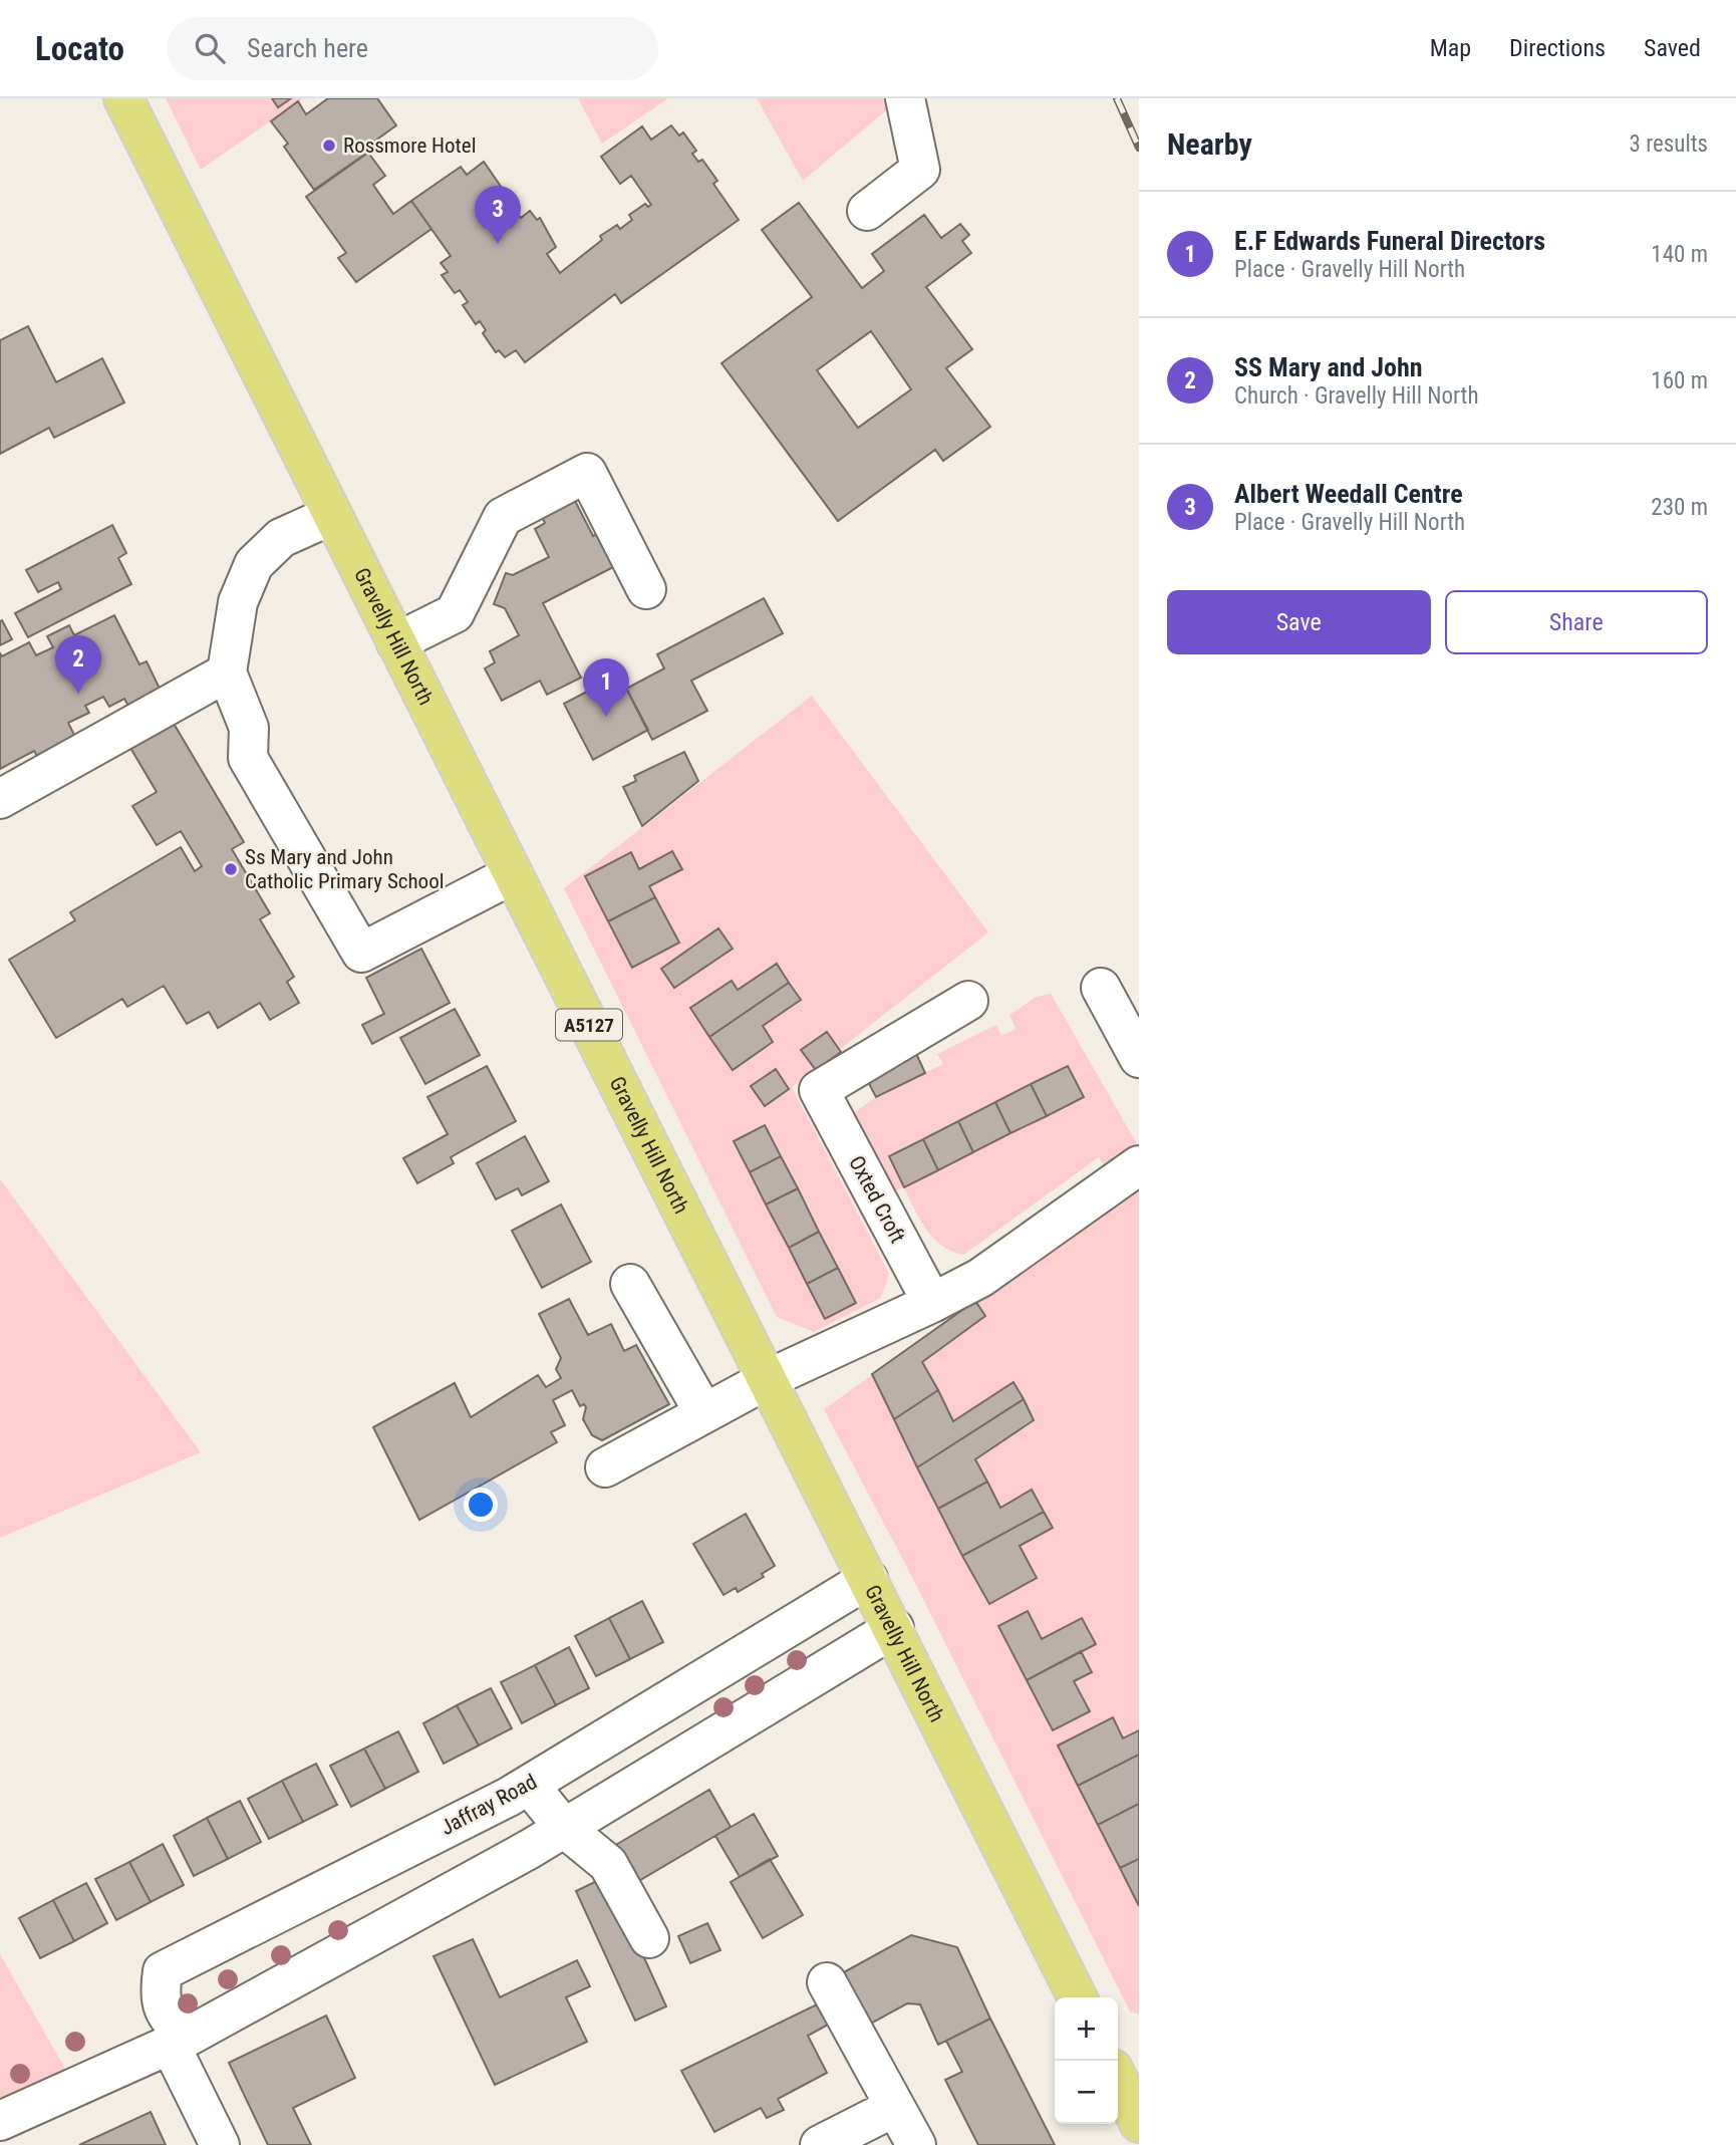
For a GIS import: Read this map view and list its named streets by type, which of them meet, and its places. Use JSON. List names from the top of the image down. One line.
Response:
{"streets":{"main road":["Gravelly Hill North","A5127"],"street":["Oxted Croft","Jaffray Road"]},"crossings":[["Gravelly Hill North","Jaffray Road"]],"places":["Rossmore Hotel","Ss Mary and John Catholic Primary School"],"page":{"header":"Locato","search":"Search here","nav":["Map","Directions","Saved"],"heading":["Nearby","3 results"],"pins":["3","2","1"],"list":[{"mark":"1","name":"E.F Edwards Funeral Directors","note":"Place · Gravelly Hill North","value":"140 m"},{"mark":"2","name":"SS Mary and John","note":"Church · Gravelly Hill North","value":"160 m"},{"mark":"3","name":"Albert Weedall Centre","note":"Place · Gravelly Hill North","value":"230 m"}],"buttons":["Save","Share"],"map_buttons":["+","−"]}}
